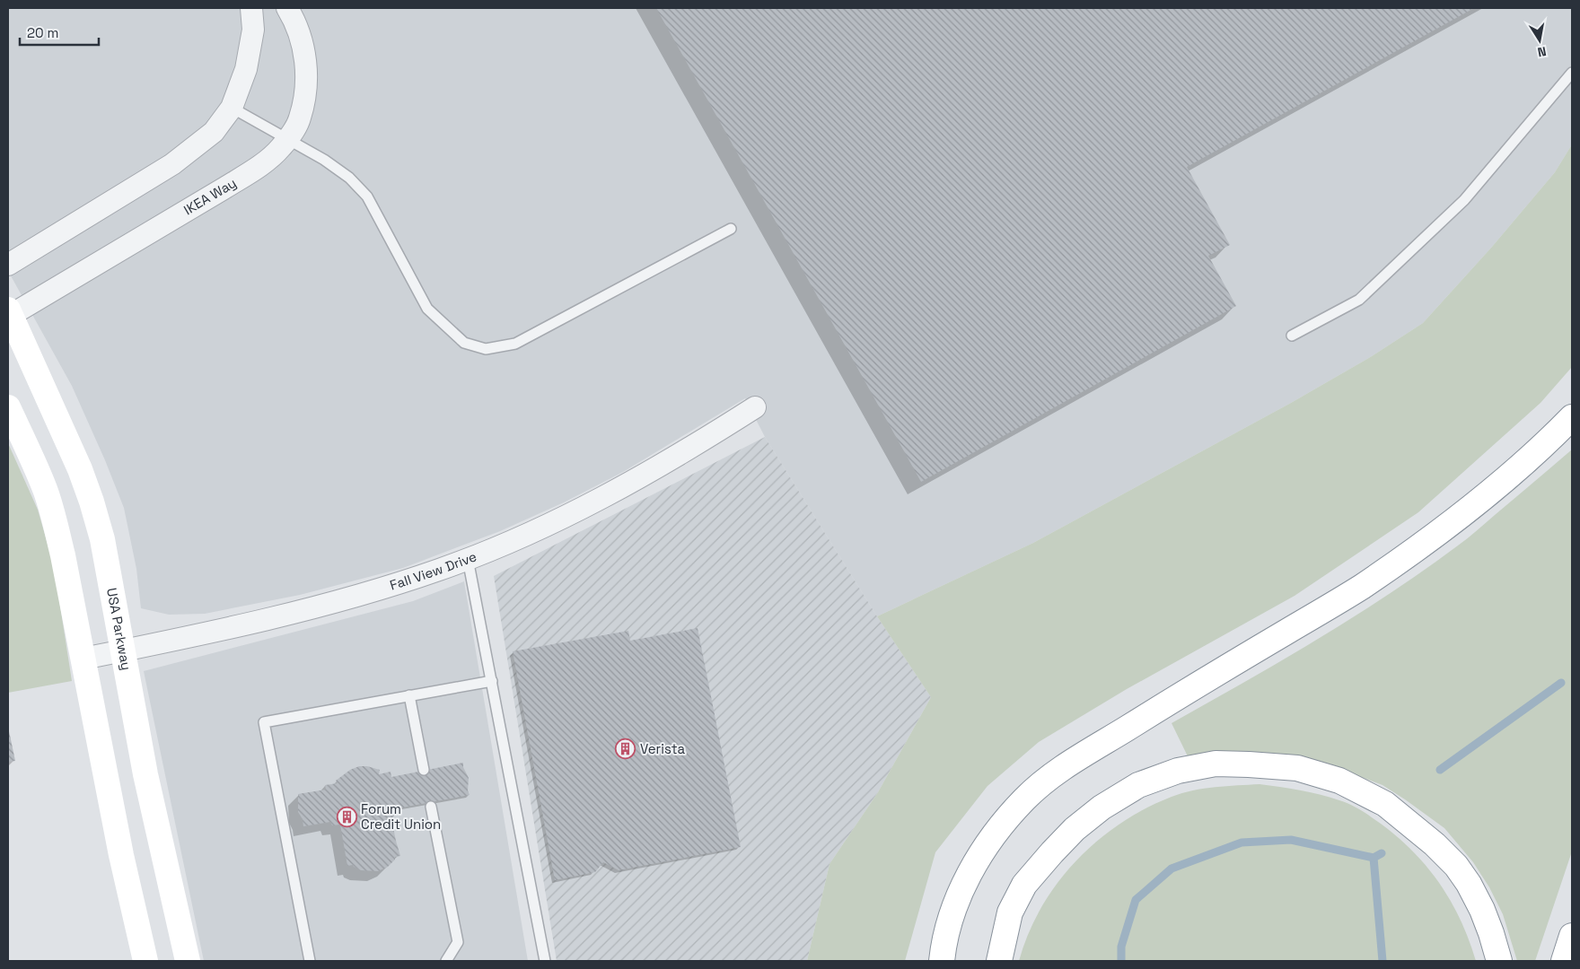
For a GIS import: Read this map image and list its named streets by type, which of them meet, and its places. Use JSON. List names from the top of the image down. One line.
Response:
{"streets":{"main road":["USA Parkway"],"street":["IKEA Way","Fall View Drive"]},"crossings":[["IKEA Way","USA Parkway"],["Fall View Drive","USA Parkway"]],"places":{"building":["Verista","Forum Credit Union"]},"scale_bar":"20 m","north":"bottom"}
